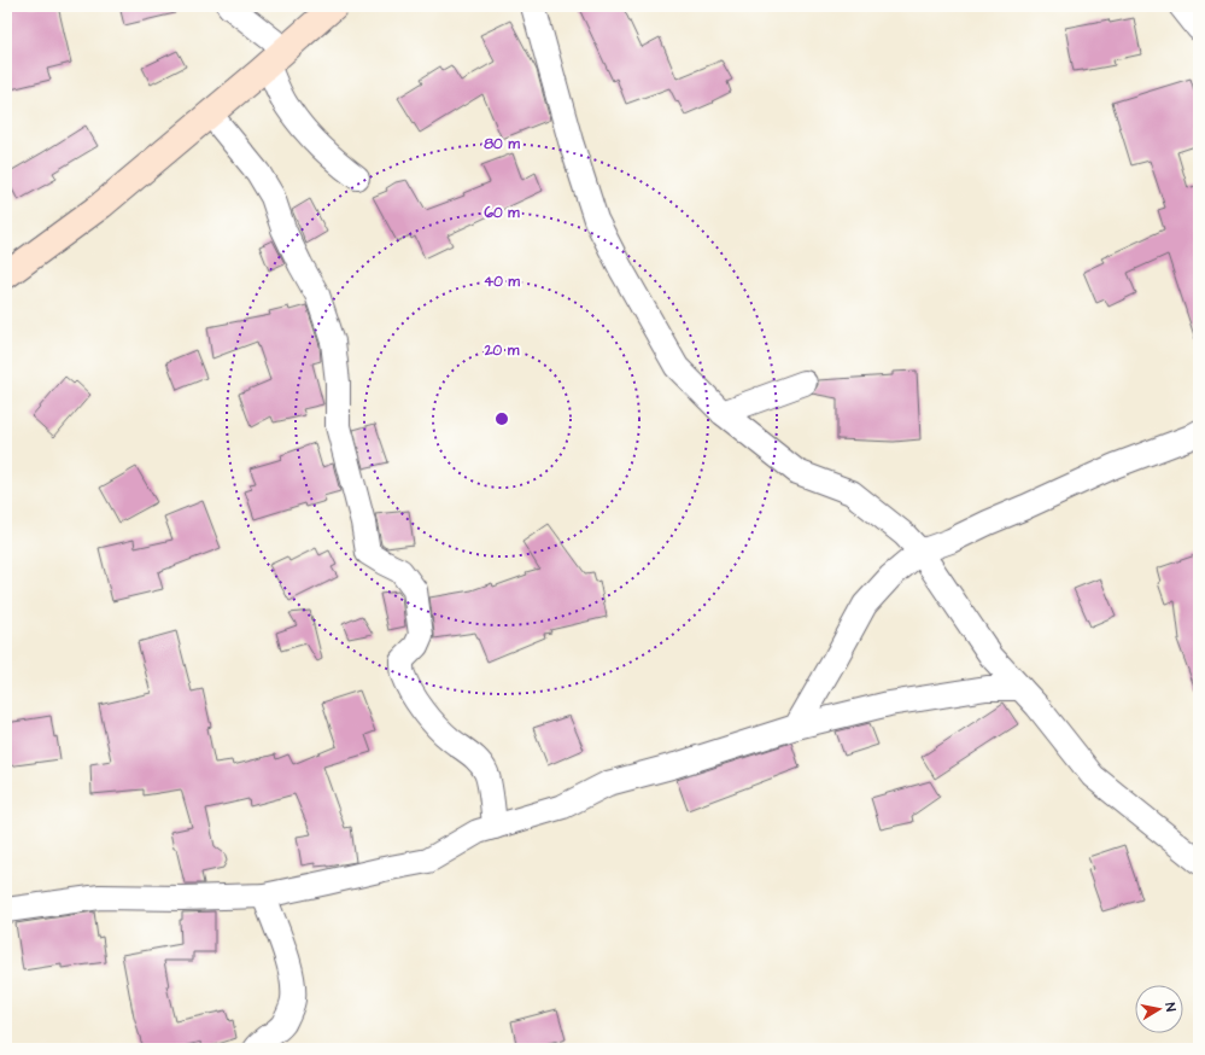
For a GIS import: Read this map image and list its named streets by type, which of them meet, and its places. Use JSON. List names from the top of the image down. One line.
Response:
{"north":"right","rings":["80 m","60 m","40 m","20 m"]}
